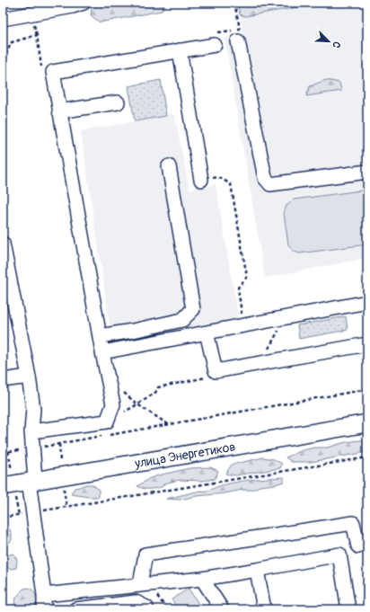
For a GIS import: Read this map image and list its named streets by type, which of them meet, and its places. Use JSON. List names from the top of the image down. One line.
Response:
{"streets":{"main road":["улица Энергетиков"]},"north":"bottom right"}
